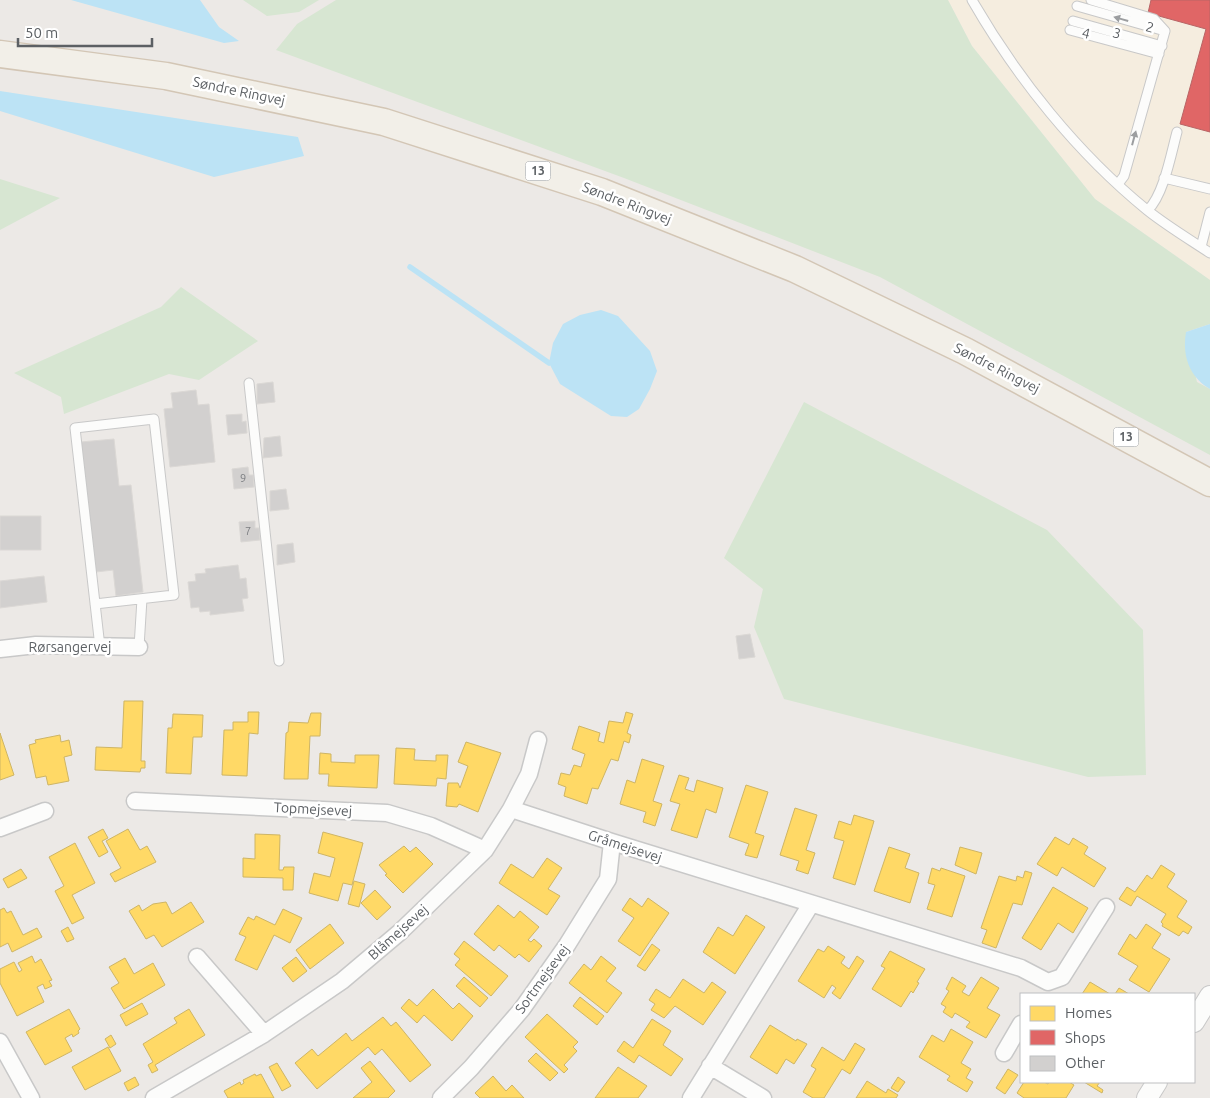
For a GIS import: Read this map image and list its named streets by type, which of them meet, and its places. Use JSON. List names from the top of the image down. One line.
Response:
{"streets":{"main road":["Søndre Ringvej","13"],"street":["Rørsangervej","Topmejsevej","Gråmejsevej","Blåmejsevej","Sortmejsevej"],"lane":["2","4"]},"crossings":[["Topmejsevej","Blåmejsevej"],["Gråmejsevej","Blåmejsevej"],["Gråmejsevej","Sortmejsevej"]],"house_numbers":["9","7"],"legend":["Homes","Shops","Other"],"scale_bar":"50 m"}
